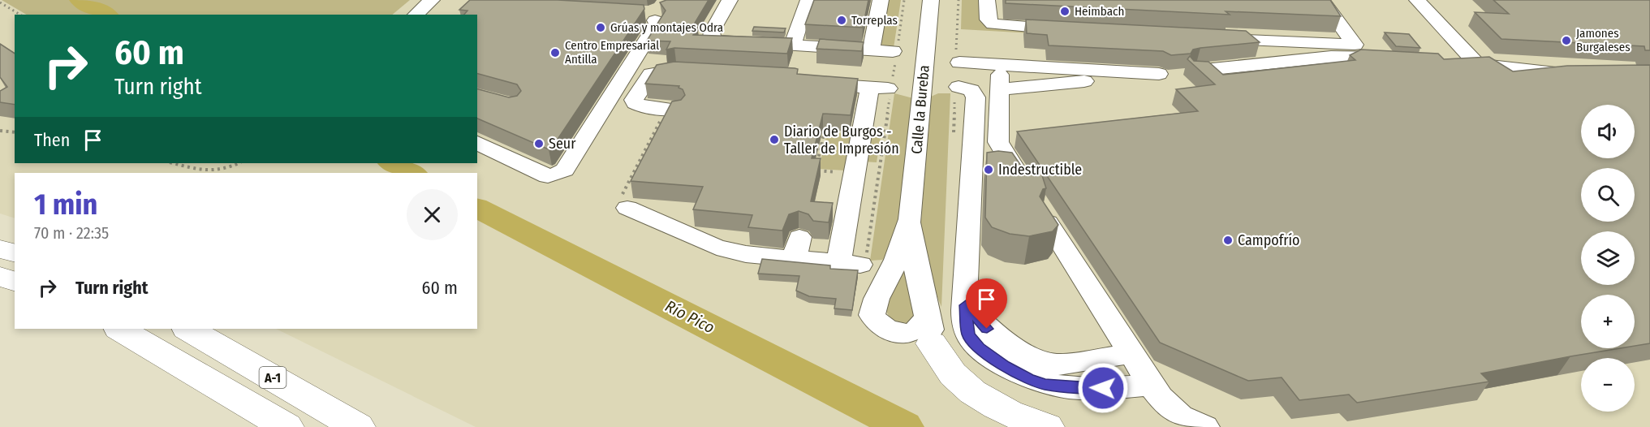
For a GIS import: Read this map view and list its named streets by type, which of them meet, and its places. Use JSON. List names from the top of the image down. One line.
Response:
{"streets":{"highway":["A-1"],"street":["Calle la Bureba"]},"water":["Río Pico"],"places":["Heimbach","Torreplas","Grúas y montajes Odra","Jamones Burgaleses","Centro Empresarial Antilla","Diario de Burgos - Taller de Impresión","Seur","Indestructible","Campofrío"],"page":{"turn":["60 m","Turn right"],"map_buttons":["+","−"],"then":"Then","heading":["1 min","70 m · 22:35"],"list":[{"name":"Turn right","value":"60 m"}]}}
